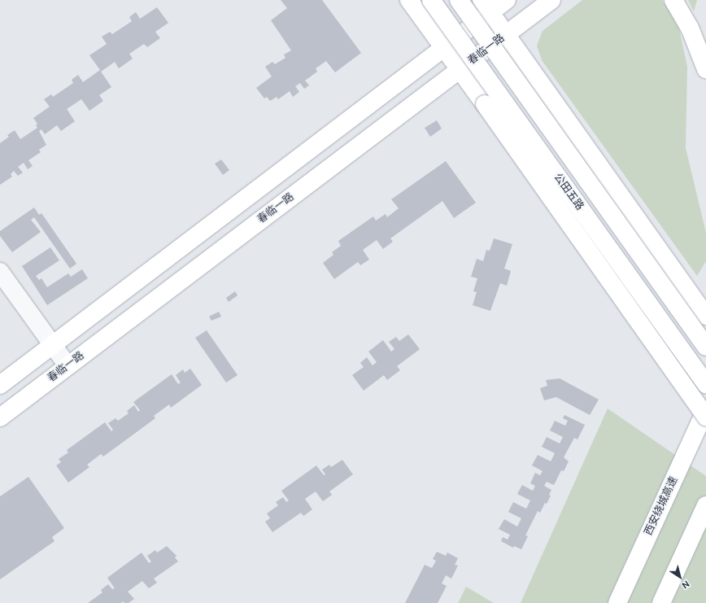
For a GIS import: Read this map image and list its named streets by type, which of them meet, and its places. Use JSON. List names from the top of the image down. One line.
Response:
{"streets":{"main road":["春临一路","公田五路","西安绕城高速"]},"north":"bottom right"}
